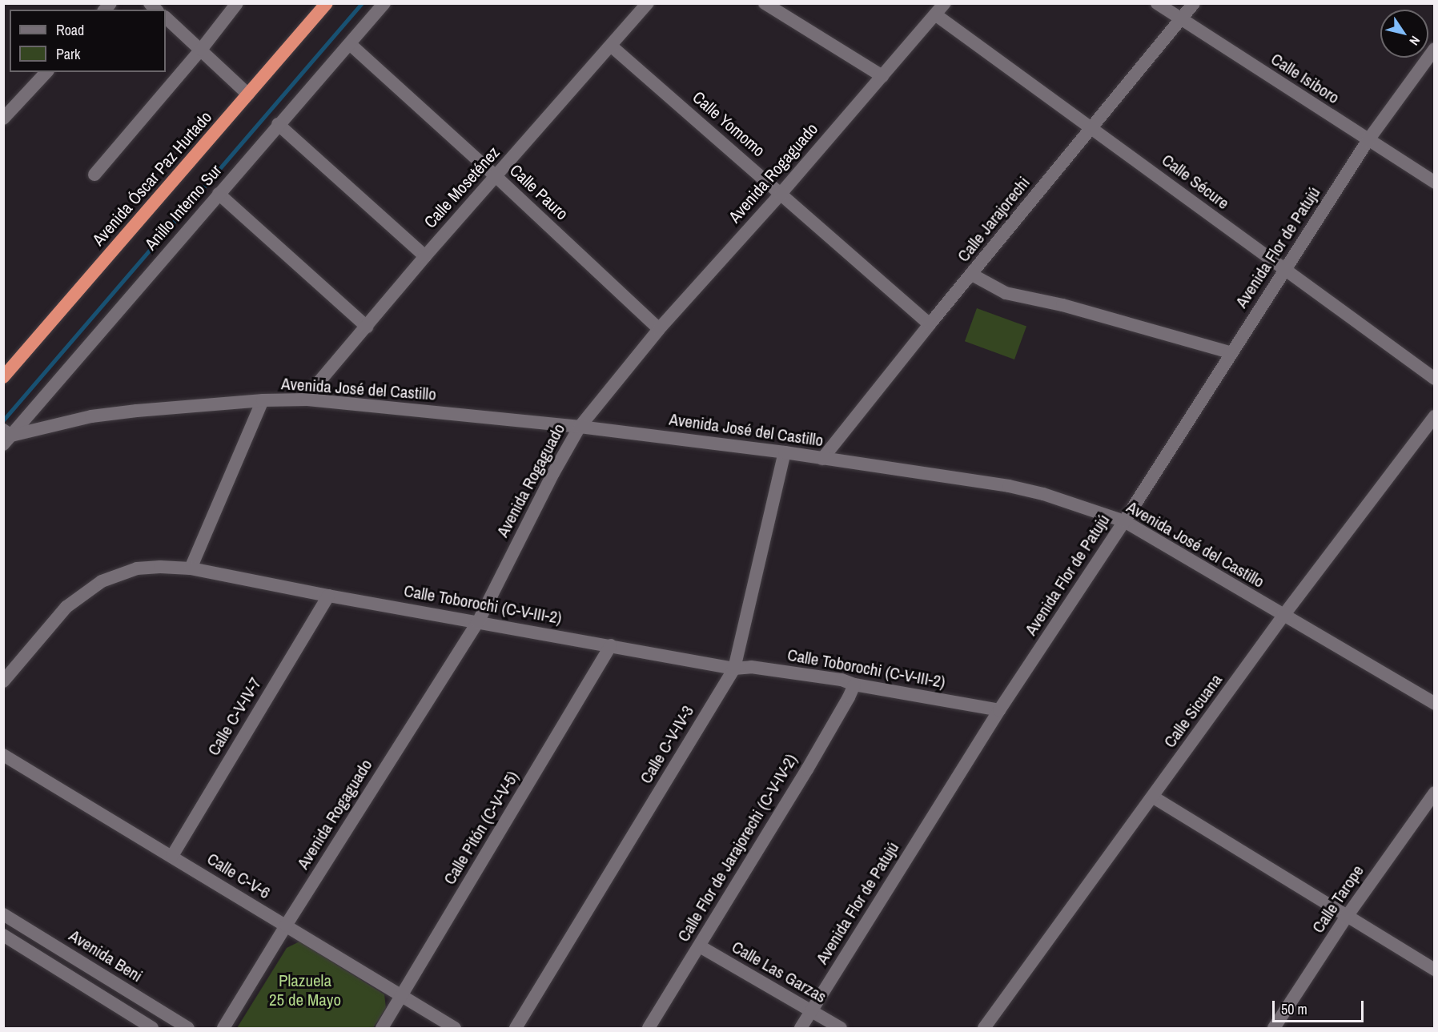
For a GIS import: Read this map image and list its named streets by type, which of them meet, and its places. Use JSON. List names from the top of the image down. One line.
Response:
{"streets":{"highway":["Avenida Óscar Paz Hurtado"],"street":["Calle Isiboro","Calle Yomomo","Avenida Rogaguado","Calle Sécure","Calle Moseténez","Calle Pauro","Anillo Interno Sur","Calle Jarajorechi","Avenida Flor de Patujú","Avenida José del Castillo","Calle Toborochi (C-V-III-2)","Calle Sicuana","Calle C-V-IV-7","Calle C-V-IV-3","Calle Pitón (C-V-V-5)","Calle Flor de Jarajorechi (C-V-IV-2)","Calle C-V-6","Calle Tarope","Avenida Beni","Calle Las Garzas"]},"crossings":[["Calle Isiboro","Calle Jarajorechi"],["Calle Isiboro","Avenida Flor de Patujú"],["Calle Yomomo","Avenida Rogaguado"],["Calle Yomomo","Calle Moseténez"],["Calle Yomomo","Calle Jarajorechi"],["Avenida Rogaguado","Calle Sécure"],["Avenida Rogaguado","Calle Pauro"],["Avenida Rogaguado","Avenida José del Castillo"],["Avenida Rogaguado","Calle Toborochi (C-V-III-2)"],["Avenida Rogaguado","Calle C-V-6"],["Calle Sécure","Calle Jarajorechi"],["Calle Sécure","Avenida Flor de Patujú"],["Calle Moseténez","Calle Pauro"],["Calle Moseténez","Avenida José del Castillo"],["Calle Pauro","Anillo Interno Sur"],["Anillo Interno Sur","Avenida José del Castillo"],["Calle Jarajorechi","Avenida José del Castillo"],["Avenida Flor de Patujú","Avenida José del Castillo"],["Avenida Flor de Patujú","Calle Toborochi (C-V-III-2)"],["Avenida Flor de Patujú","Calle Las Garzas"],["Avenida José del Castillo","Calle Sicuana"],["Avenida José del Castillo","Calle C-V-IV-3"],["Calle Toborochi (C-V-III-2)","Calle C-V-IV-7"],["Calle Toborochi (C-V-III-2)","Calle C-V-IV-3"],["Calle Toborochi (C-V-III-2)","Calle Pitón (C-V-V-5)"],["Calle Toborochi (C-V-III-2)","Calle Flor de Jarajorechi (C-V-IV-2)"],["Calle C-V-IV-7","Calle C-V-6"],["Calle Pitón (C-V-V-5)","Calle C-V-6"],["Calle Flor de Jarajorechi (C-V-IV-2)","Calle Las Garzas"]],"parks":["Plazuela 25 de Mayo"],"legend":["Road","Park"],"scale_bar":"50 m","north":"bottom right"}
